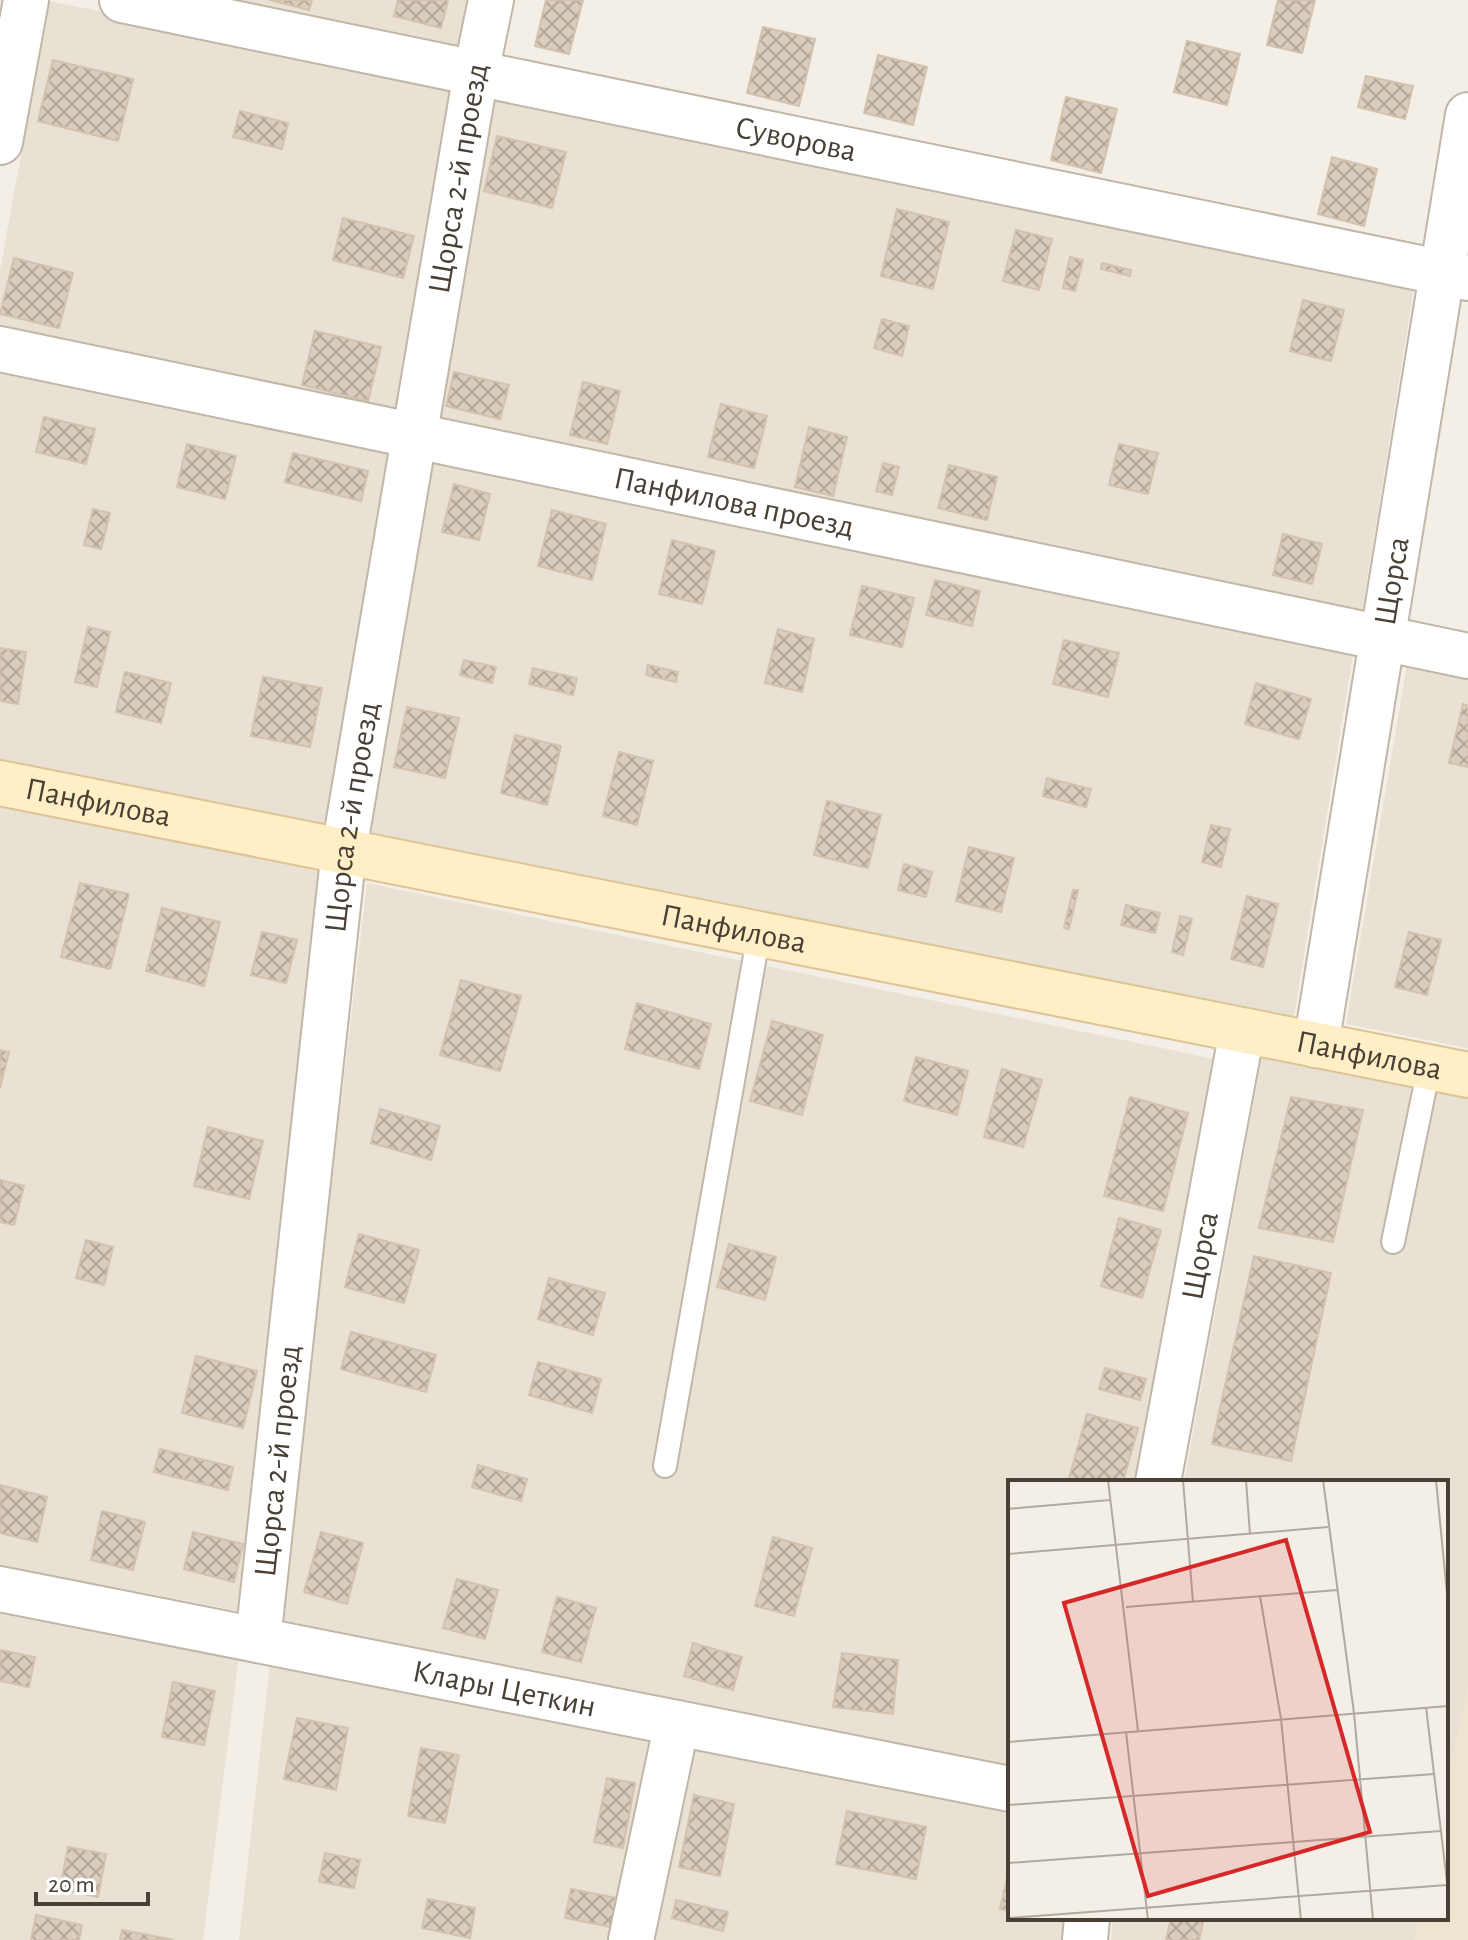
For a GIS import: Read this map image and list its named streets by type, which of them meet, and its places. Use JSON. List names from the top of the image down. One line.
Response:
{"streets":{"street":["Суворова","Щорса 2-й проезд","Панфилова проезд","Щорса","Панфилова","Клары Цеткин"]},"crossings":[["Суворова","Щорса 2-й проезд"],["Суворова","Щорса"],["Щорса 2-й проезд","Панфилова проезд"],["Щорса 2-й проезд","Панфилова"],["Щорса 2-й проезд","Клары Цеткин"],["Панфилова проезд","Щорса"],["Щорса","Панфилова"]],"scale_bar":"20 m"}
